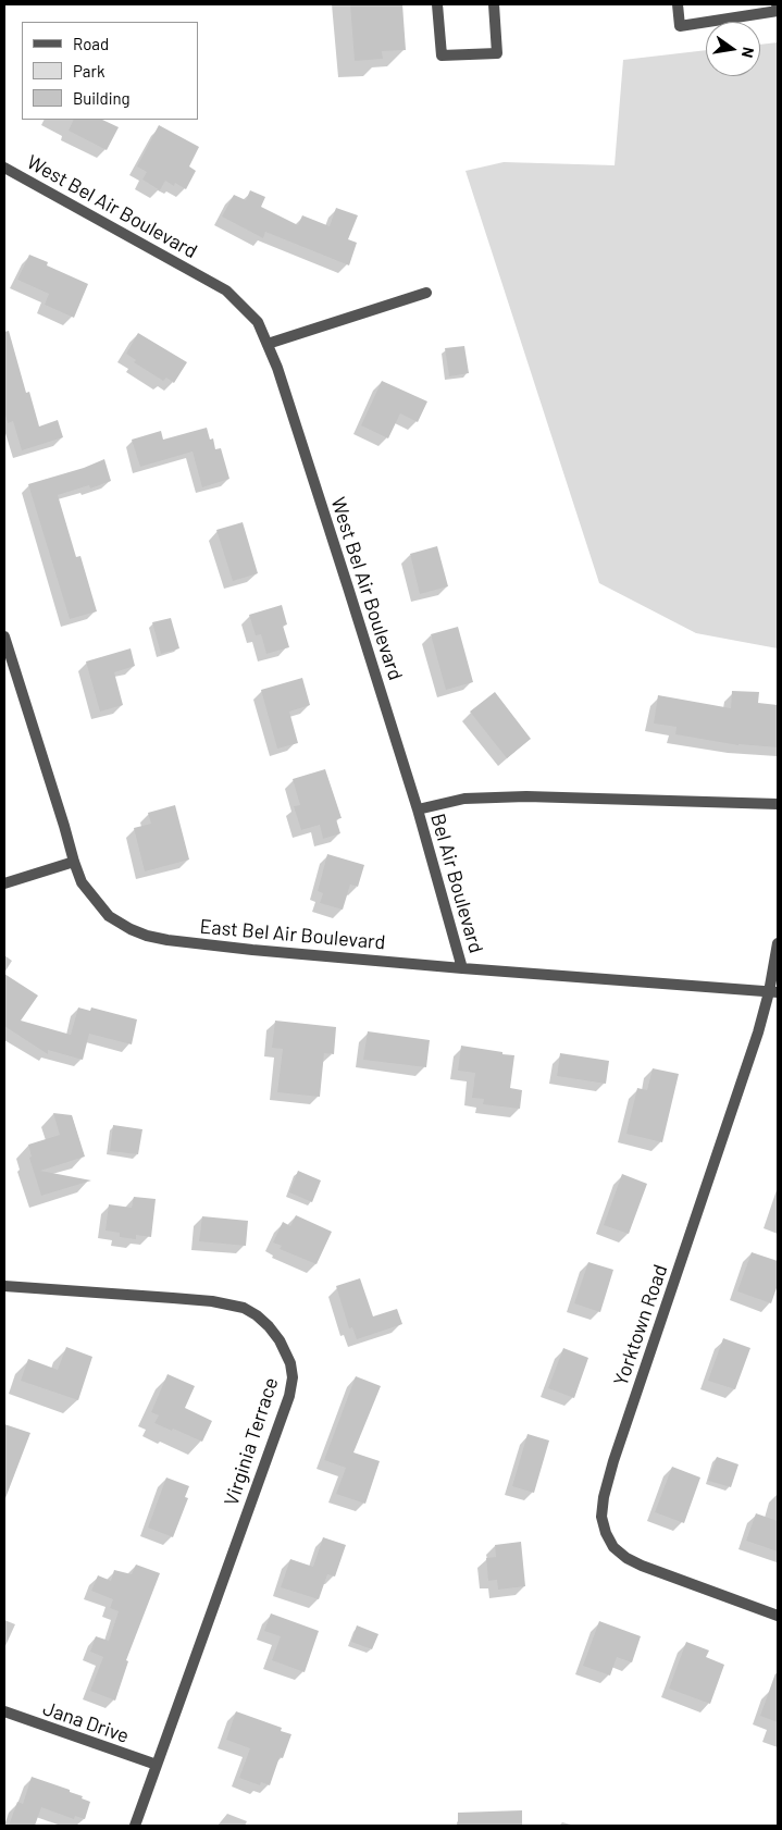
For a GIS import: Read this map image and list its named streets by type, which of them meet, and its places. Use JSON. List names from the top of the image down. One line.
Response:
{"streets":{"street":["West Bel Air Boulevard","Bel Air Boulevard","East Bel Air Boulevard","Yorktown Road","Virginia Terrace","Jana Drive"]},"crossings":[["West Bel Air Boulevard","Bel Air Boulevard"],["Bel Air Boulevard","East Bel Air Boulevard"],["East Bel Air Boulevard","Yorktown Road"],["Virginia Terrace","Jana Drive"]],"legend":["Road","Park","Building"],"north":"right"}
